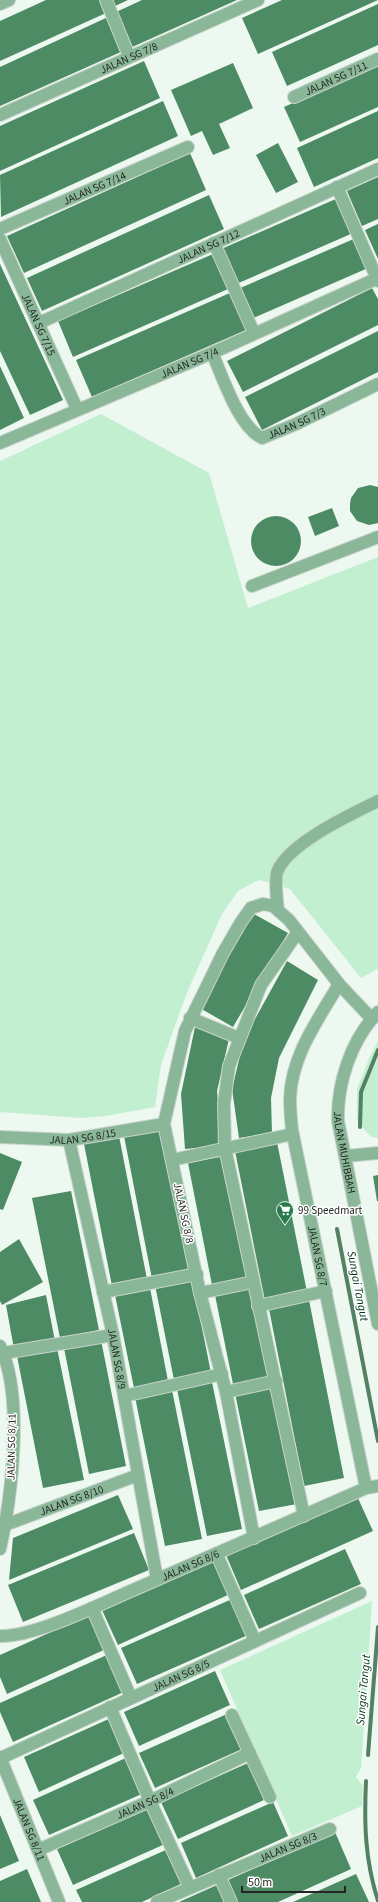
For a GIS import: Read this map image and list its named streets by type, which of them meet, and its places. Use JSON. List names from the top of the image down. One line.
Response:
{"streets":{"street":["JALAN SG 7/8","JALAN SG 7/11","JALAN SG 7/14","JALAN SG 7/12","JALAN SG 7/15","JALAN SG 7/4","JALAN SG 7/3","JALAN SG 8/15","JALAN MUHIBBAH","JALAN SG 8/8","JALAN SG 8/7","JALAN SG 8/9","JALAN SG 8/11","JALAN SG 8/10","JALAN SG 8/6","JALAN SG 8/5","JALAN SG 8/4","JALAN SG 8/3"]},"crossings":[["JALAN SG 7/12","JALAN SG 7/15"],["JALAN SG 7/15","JALAN SG 7/4"],["JALAN SG 7/4","JALAN SG 7/3"],["JALAN SG 8/15","JALAN SG 8/8"],["JALAN SG 8/15","JALAN SG 8/9"],["JALAN SG 8/8","JALAN SG 8/6"],["JALAN SG 8/7","JALAN SG 8/6"],["JALAN SG 8/9","JALAN SG 8/10"],["JALAN SG 8/9","JALAN SG 8/6"],["JALAN SG 8/11","JALAN SG 8/10"],["JALAN SG 8/11","JALAN SG 8/5"],["JALAN SG 8/11","JALAN SG 8/4"]],"water":["Sungai Tangut"],"places":{"supermarket":["99 Speedmart"]},"scale_bar":"50 m"}
